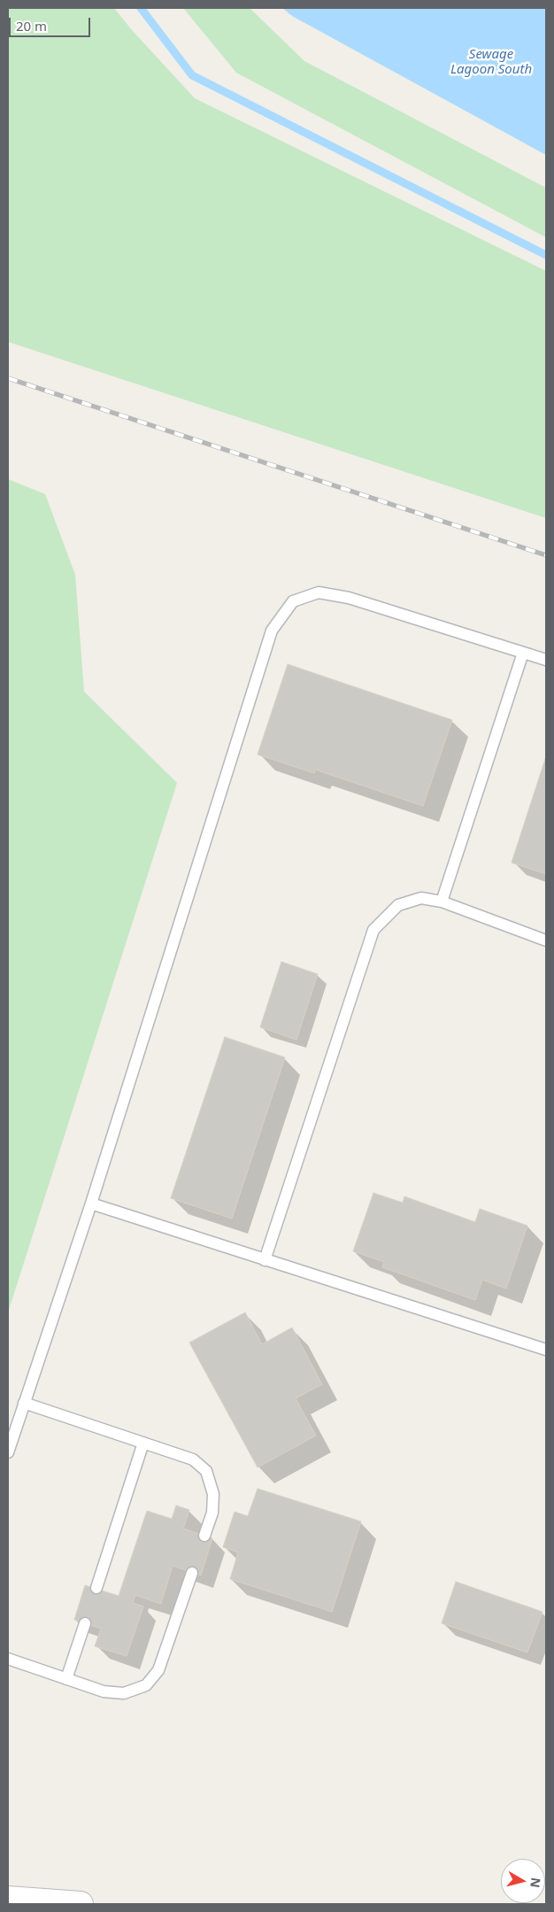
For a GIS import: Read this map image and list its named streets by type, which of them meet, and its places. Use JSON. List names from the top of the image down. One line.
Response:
{"water":["Sewage Lagoon South"],"scale_bar":"20 m","north":"right"}
